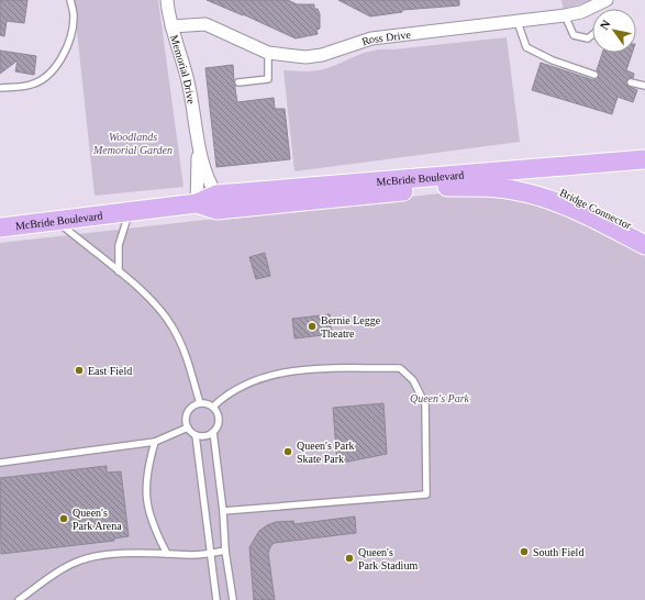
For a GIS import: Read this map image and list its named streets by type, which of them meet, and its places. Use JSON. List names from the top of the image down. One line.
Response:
{"streets":{"main road":["McBride Boulevard","Bridge Connector"],"street":["Ross Drive","Memorial Drive"]},"crossings":[["Ross Drive","Memorial Drive"],["Memorial Drive","McBride Boulevard"],["McBride Boulevard","Bridge Connector"]],"parks":["Woodlands Memorial Garden","Queen's Park"],"places":["Bernie Legge Theatre","East Field","Queen's Park Skate Park","Queen's Park Arena","South Field","Queen's Park Stadium"],"north":"top left"}
